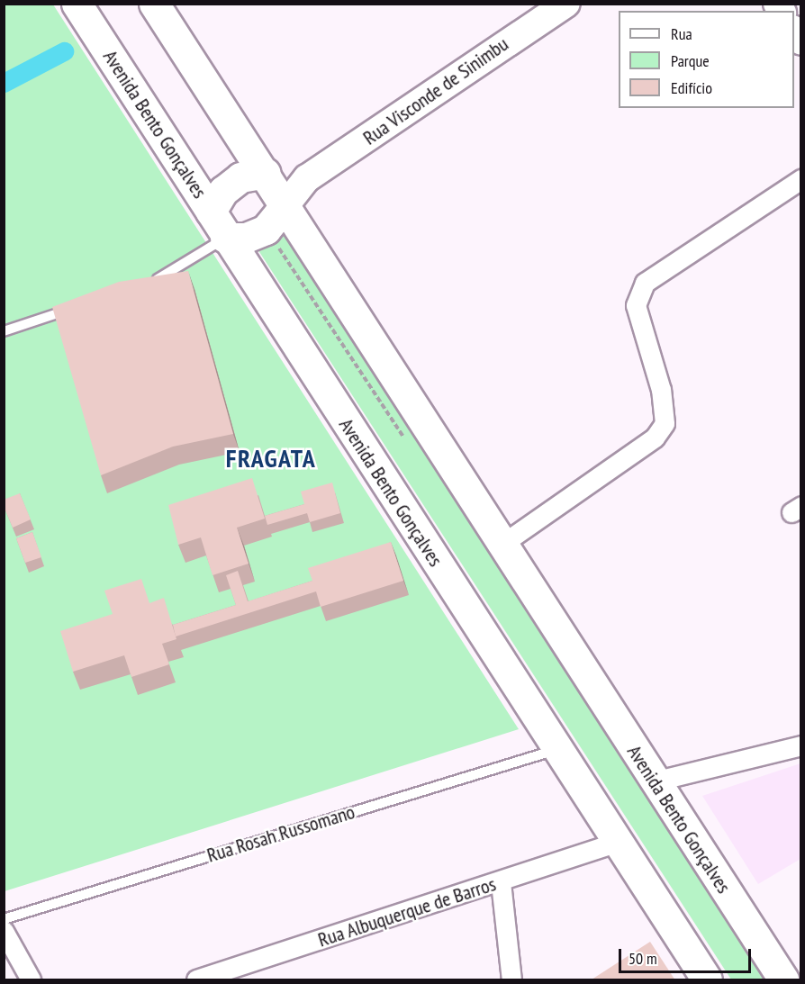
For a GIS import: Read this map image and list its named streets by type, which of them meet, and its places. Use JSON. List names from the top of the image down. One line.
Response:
{"streets":{"main road":["Avenida Bento Gonçalves"],"street":["Rua Visconde de Sinimbu","Rua Albuquerque de Barros"],"lane":["Rua Rosah Russomano"]},"crossings":[["Rua Visconde de Sinimbu","Avenida Bento Gonçalves"],["Avenida Bento Gonçalves","Rua Rosah Russomano"],["Avenida Bento Gonçalves","Rua Albuquerque de Barros"]],"districts":["FRAGATA"],"legend":["Rua","Parque","Edifício"],"scale_bar":"50 m"}
